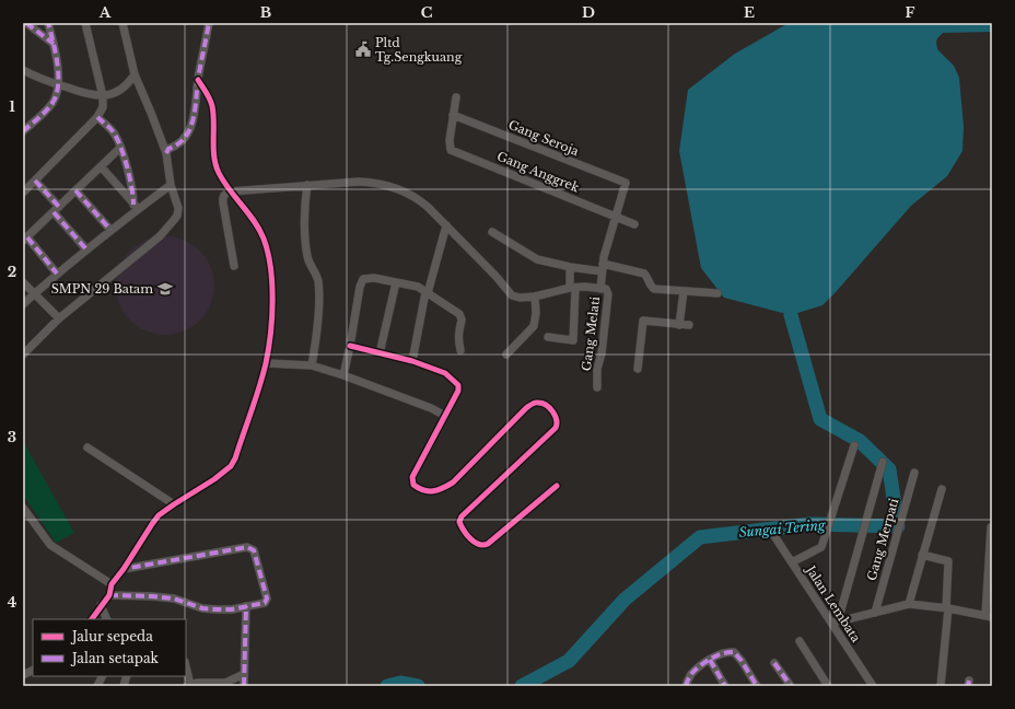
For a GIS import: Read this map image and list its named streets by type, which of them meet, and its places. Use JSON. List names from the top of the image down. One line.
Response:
{"streets":{"street":["Gang Seroja","Gang Anggrek","Gang Melati","Gang Merpati","Jalan Lembata"]},"crossings":[["Gang Seroja","Gang Anggrek"]],"water":["Sungai Tering"],"places":{"public building":["Pltd Tg.Sengkuang"],"school or university":["SMPN 29 Batam"]},"legend":["Jalur sepeda","Jalan setapak"],"grid":{"columns":["A","B","C","D","E","F"],"rows":["1","2","3","4"]}}
